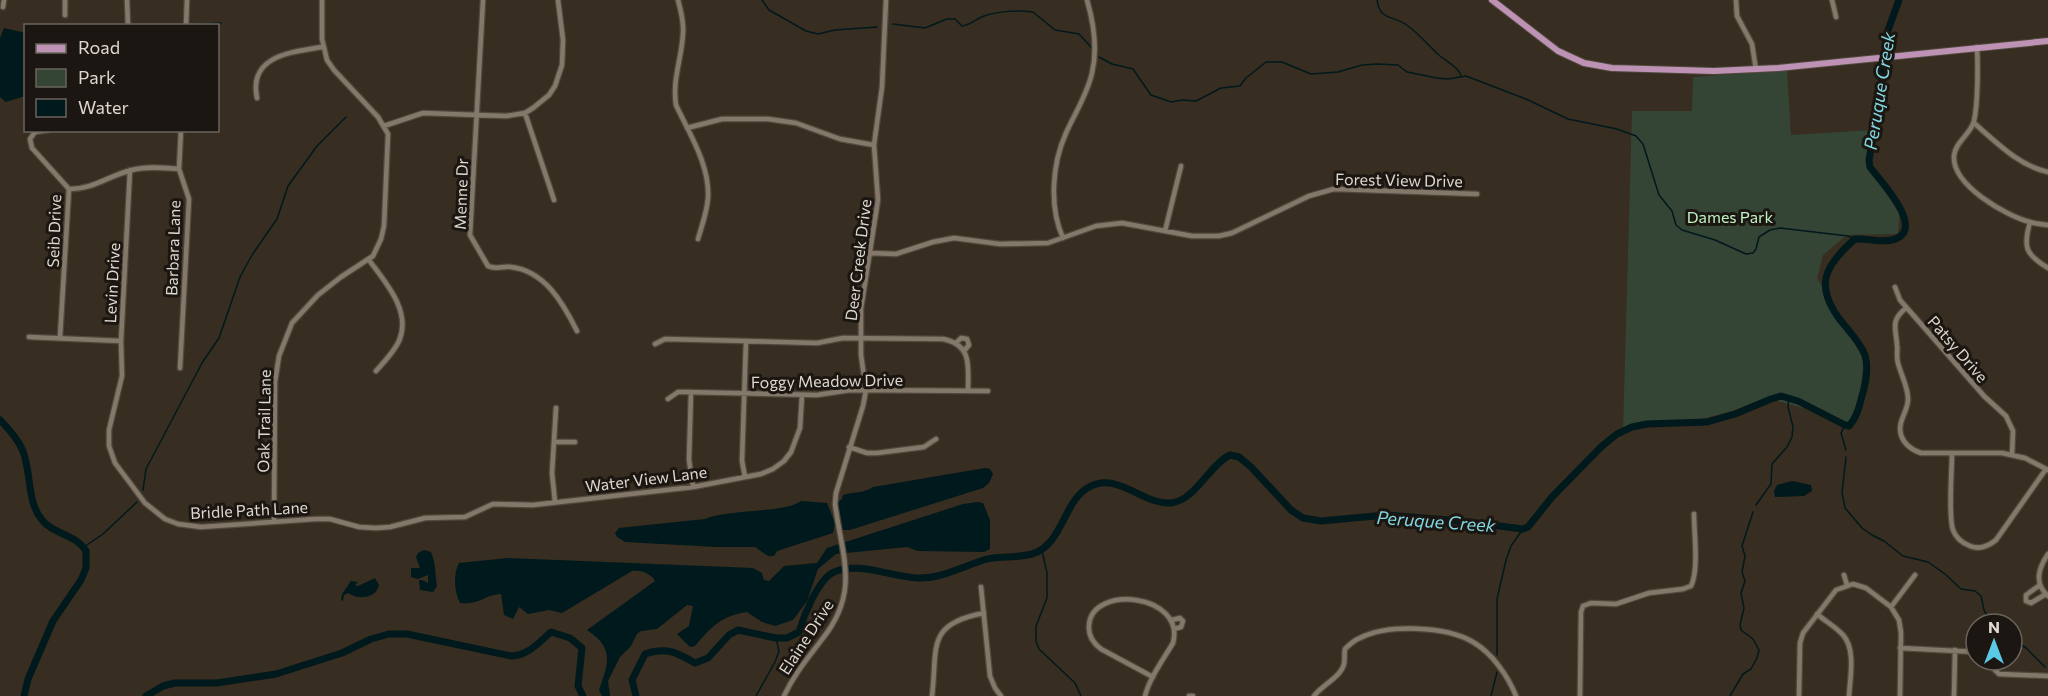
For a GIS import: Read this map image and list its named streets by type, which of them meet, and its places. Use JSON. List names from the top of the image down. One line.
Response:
{"streets":{"street":["Forest View Drive","Menne Dr","Seib Drive","Barbara Lane","Deer Creek Drive","Levin Drive","Patsy Drive","Foggy Meadow Drive","Oak Trail Lane","Water View Lane","Bridle Path Lane","Elaine Drive"]},"crossings":[["Forest View Drive","Deer Creek Drive"],["Deer Creek Drive","Foggy Meadow Drive"],["Deer Creek Drive","Elaine Drive"],["Levin Drive","Bridle Path Lane"],["Foggy Meadow Drive","Water View Lane"],["Oak Trail Lane","Bridle Path Lane"],["Water View Lane","Bridle Path Lane"]],"water":["Peruque Creek"],"parks":["Dames Park"],"legend":["Road","Park","Water"],"north":"top"}
